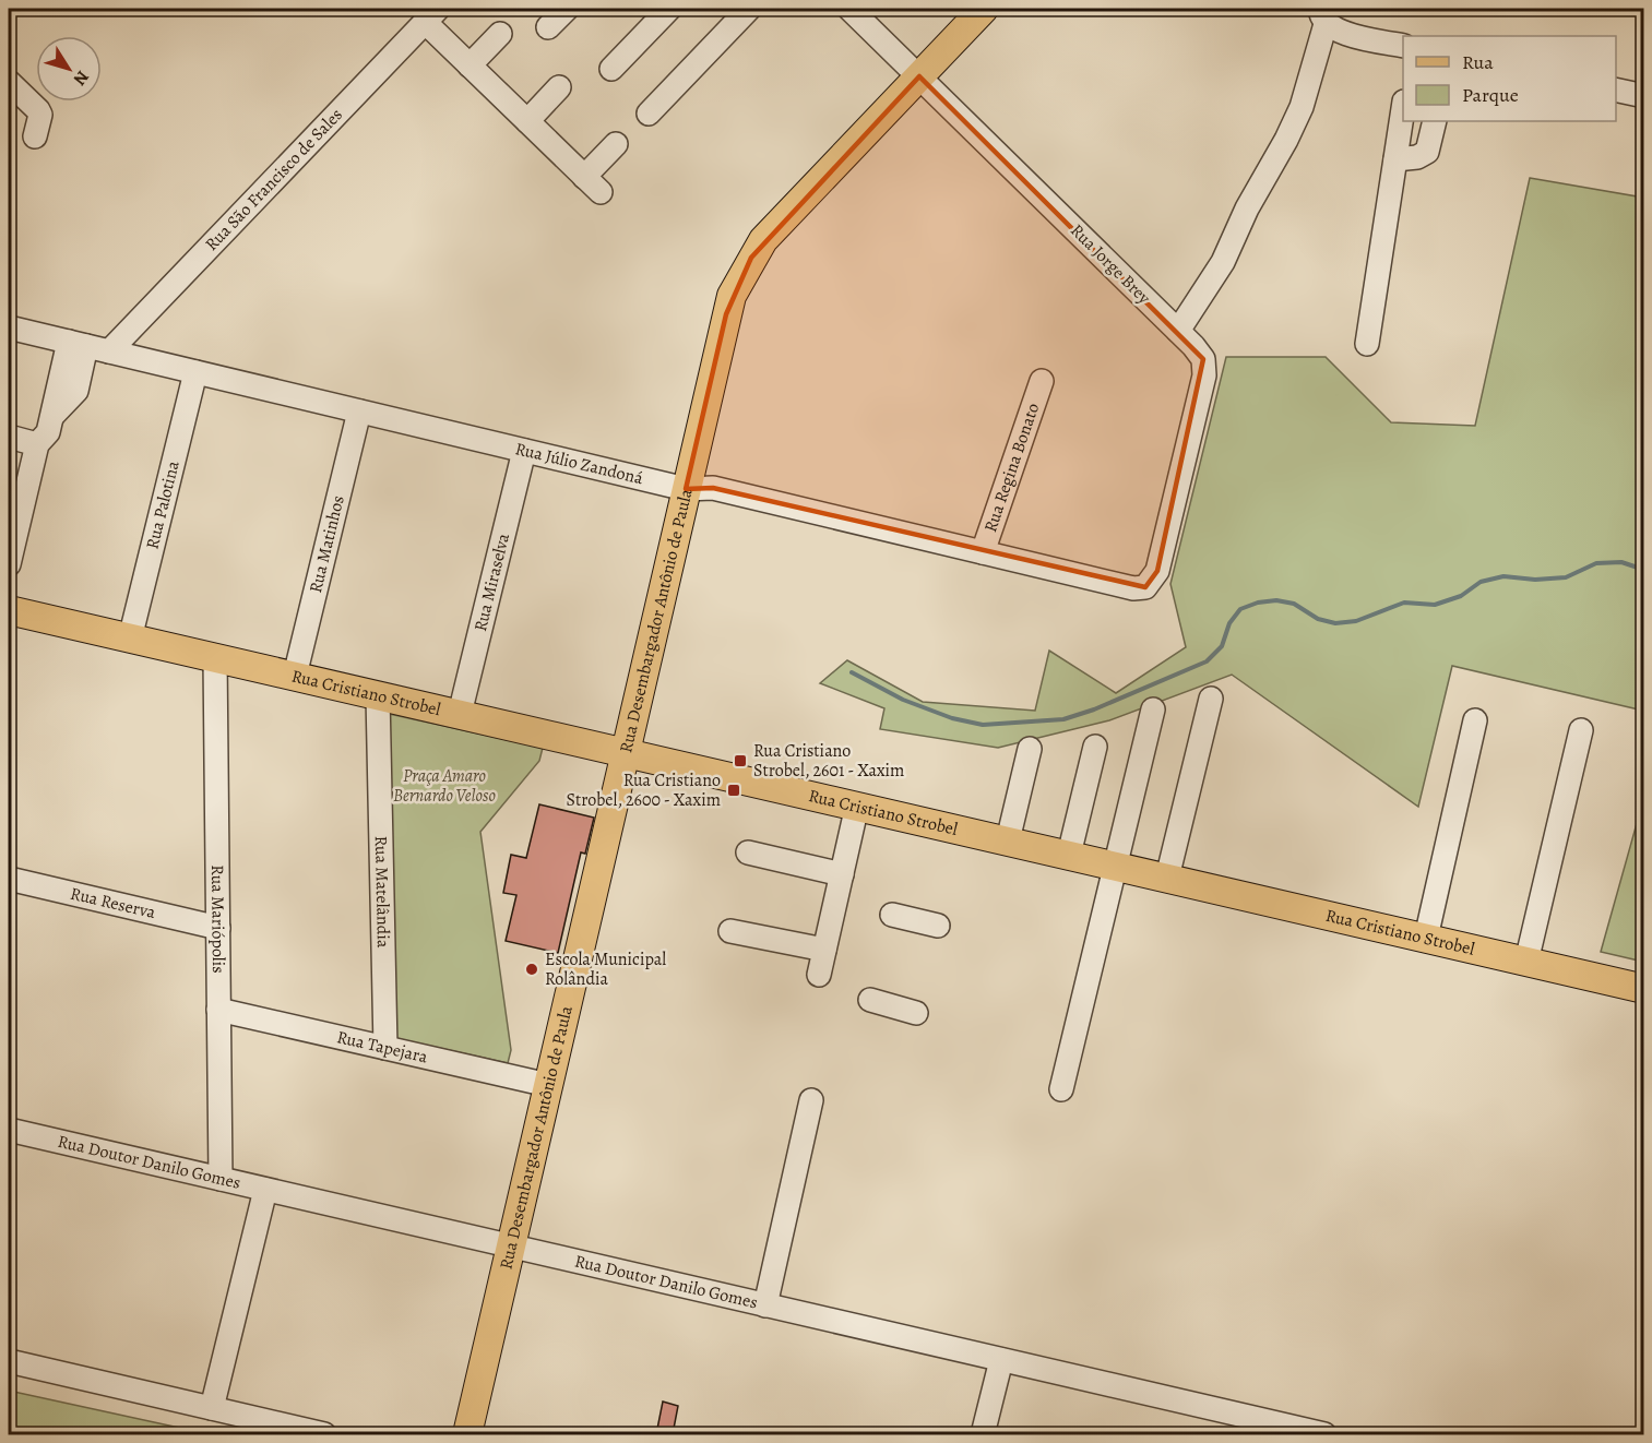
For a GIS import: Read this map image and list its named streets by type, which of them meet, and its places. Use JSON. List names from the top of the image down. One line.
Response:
{"streets":{"main road":["Rua Desembargador Antônio de Paula","Rua Cristiano Strobel"],"street":["Rua São Francisco de Sales","Rua Jorge Brey","Rua Júlio Zandoná","Rua Regina Bonato","Rua Palotina","Rua Matinhos","Rua Miraselva","Rua Matelândia","Rua Reserva","Rua Mariópolis","Rua Tapejara","Rua Doutor Danilo Gomes"]},"crossings":[["Rua São Francisco de Sales","Rua Júlio Zandoná"],["Rua Jorge Brey","Rua Júlio Zandoná"],["Rua Jorge Brey","Rua Desembargador Antônio de Paula"],["Rua Júlio Zandoná","Rua Regina Bonato"],["Rua Júlio Zandoná","Rua Palotina"],["Rua Júlio Zandoná","Rua Matinhos"],["Rua Júlio Zandoná","Rua Miraselva"],["Rua Júlio Zandoná","Rua Desembargador Antônio de Paula"],["Rua Palotina","Rua Cristiano Strobel"],["Rua Matinhos","Rua Cristiano Strobel"],["Rua Miraselva","Rua Cristiano Strobel"],["Rua Desembargador Antônio de Paula","Rua Cristiano Strobel"],["Rua Desembargador Antônio de Paula","Rua Tapejara"],["Rua Desembargador Antônio de Paula","Rua Doutor Danilo Gomes"],["Rua Cristiano Strobel","Rua Matelândia"],["Rua Cristiano Strobel","Rua Mariópolis"],["Rua Matelândia","Rua Tapejara"],["Rua Reserva","Rua Mariópolis"],["Rua Mariópolis","Rua Tapejara"],["Rua Mariópolis","Rua Doutor Danilo Gomes"]],"parks":["Praça Amaro Bernardo Veloso"],"places":{"transit":["Rua Cristiano Strobel, 2601 - Xaxim","Rua Cristiano Strobel, 2600 - Xaxim"],"other":["Escola Municipal Rolândia"]},"legend":["Rua","Parque"],"north":"bottom right"}
